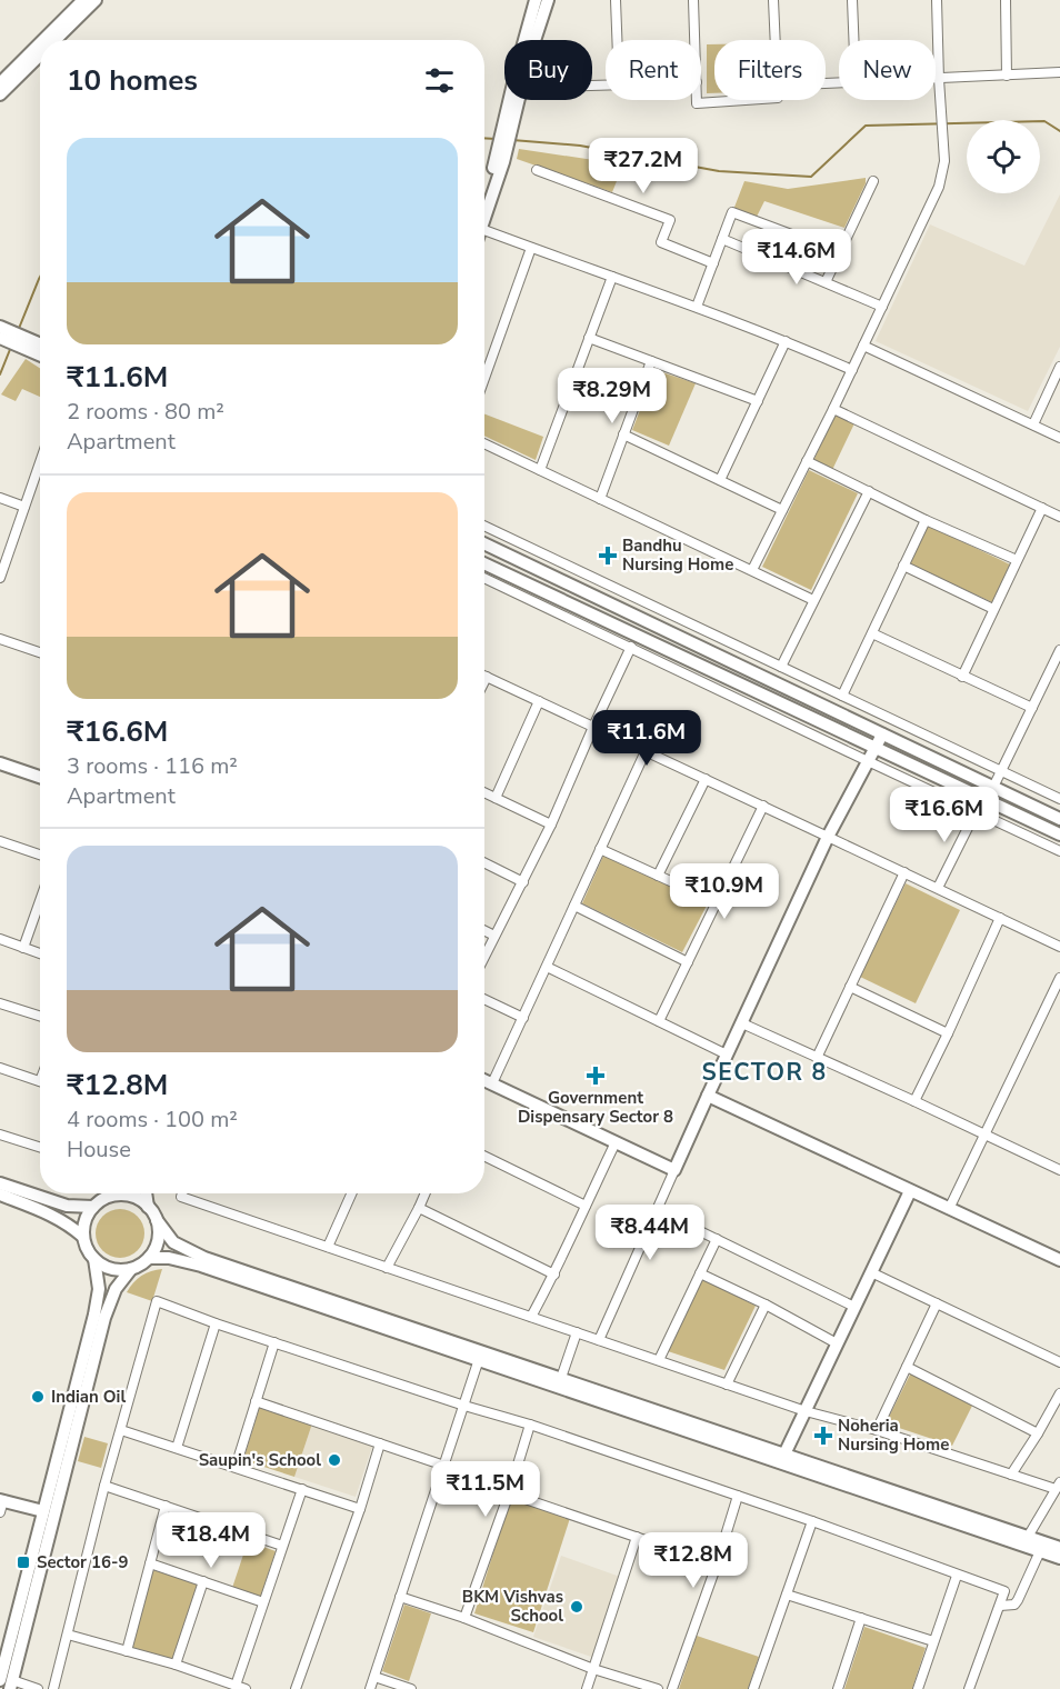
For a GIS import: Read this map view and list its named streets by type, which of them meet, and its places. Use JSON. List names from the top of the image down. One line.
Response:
{"districts":["SECTOR 8"],"places":{"health":["Bandhu Nursing Home","Government Dispensary Sector 8","Noheria Nursing Home"],"other":["Indian Oil","Saupin's School","BKM Vishvas School"],"transit":["Sector 16-9"]},"page":{"chip":["Buy","Rent","Filters","New"],"heading":"10 homes","list":[{"name":"₹11.6M","note":"2 rooms · 80 m² · Apartment"},{"name":"₹16.6M","note":"3 rooms · 116 m² · Apartment"},{"name":"₹12.8M","note":"4 rooms · 100 m² · House"}],"price":["₹27.2M","₹14.6M","₹8.29M","₹11.6M","₹16.6M","₹10.9M","₹8.44M","₹11.5M","₹18.4M","₹12.8M"]}}
